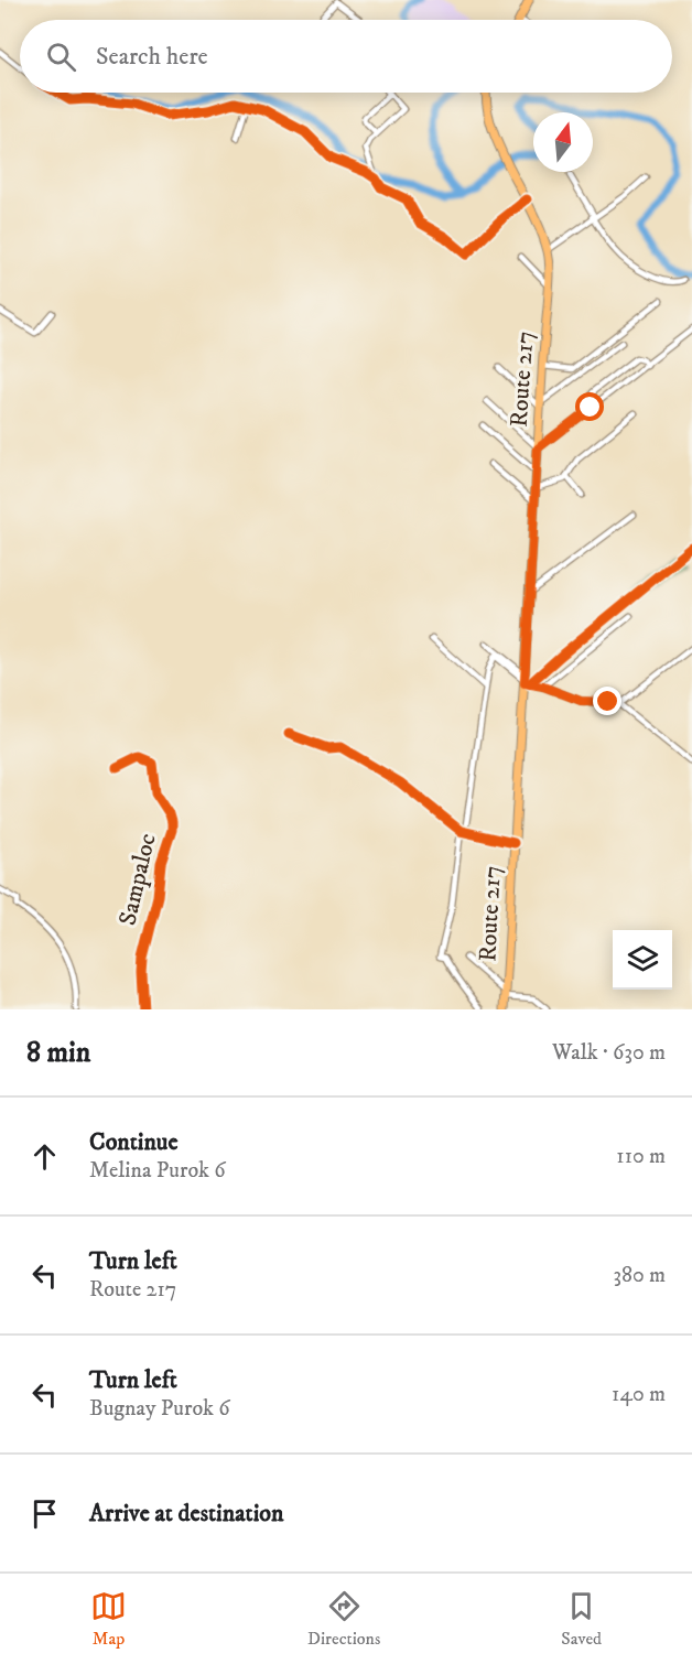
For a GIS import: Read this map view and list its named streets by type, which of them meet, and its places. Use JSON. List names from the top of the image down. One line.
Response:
{"streets":{"main road":["Route 217"],"street":["Sampaloc"]},"north":"top","page":{"search":"Search here","heading":["8 min","Walk · 630 m"],"list":[["Continue","Melina Purok 6","110 m"],["Turn left","Route 217","380 m"],["Turn left","Bugnay Purok 6","140 m"],"Arrive at destination"],"nav":["Map","Directions","Saved"]}}
